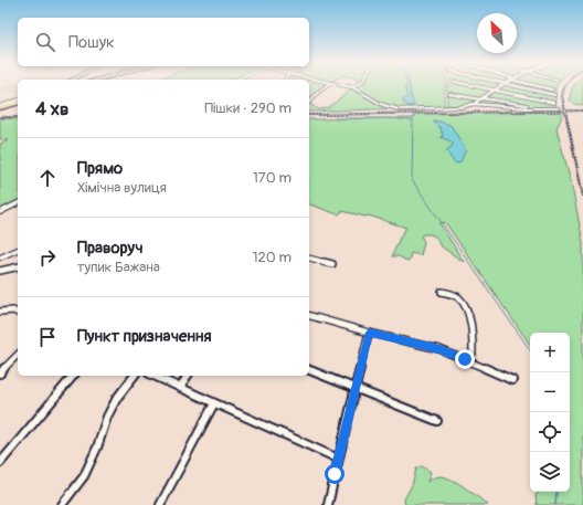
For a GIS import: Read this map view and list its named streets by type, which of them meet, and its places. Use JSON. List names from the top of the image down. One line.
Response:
{"north":"top left","page":{"search":"Пошук","heading":["4 хв","Пішки · 290 m"],"list":[["Прямо","Хімічна вулиця","170 m"],["Праворуч","тупик Бажана","120 m"],"Пункт призначення"],"map_buttons":["+","−"]}}
